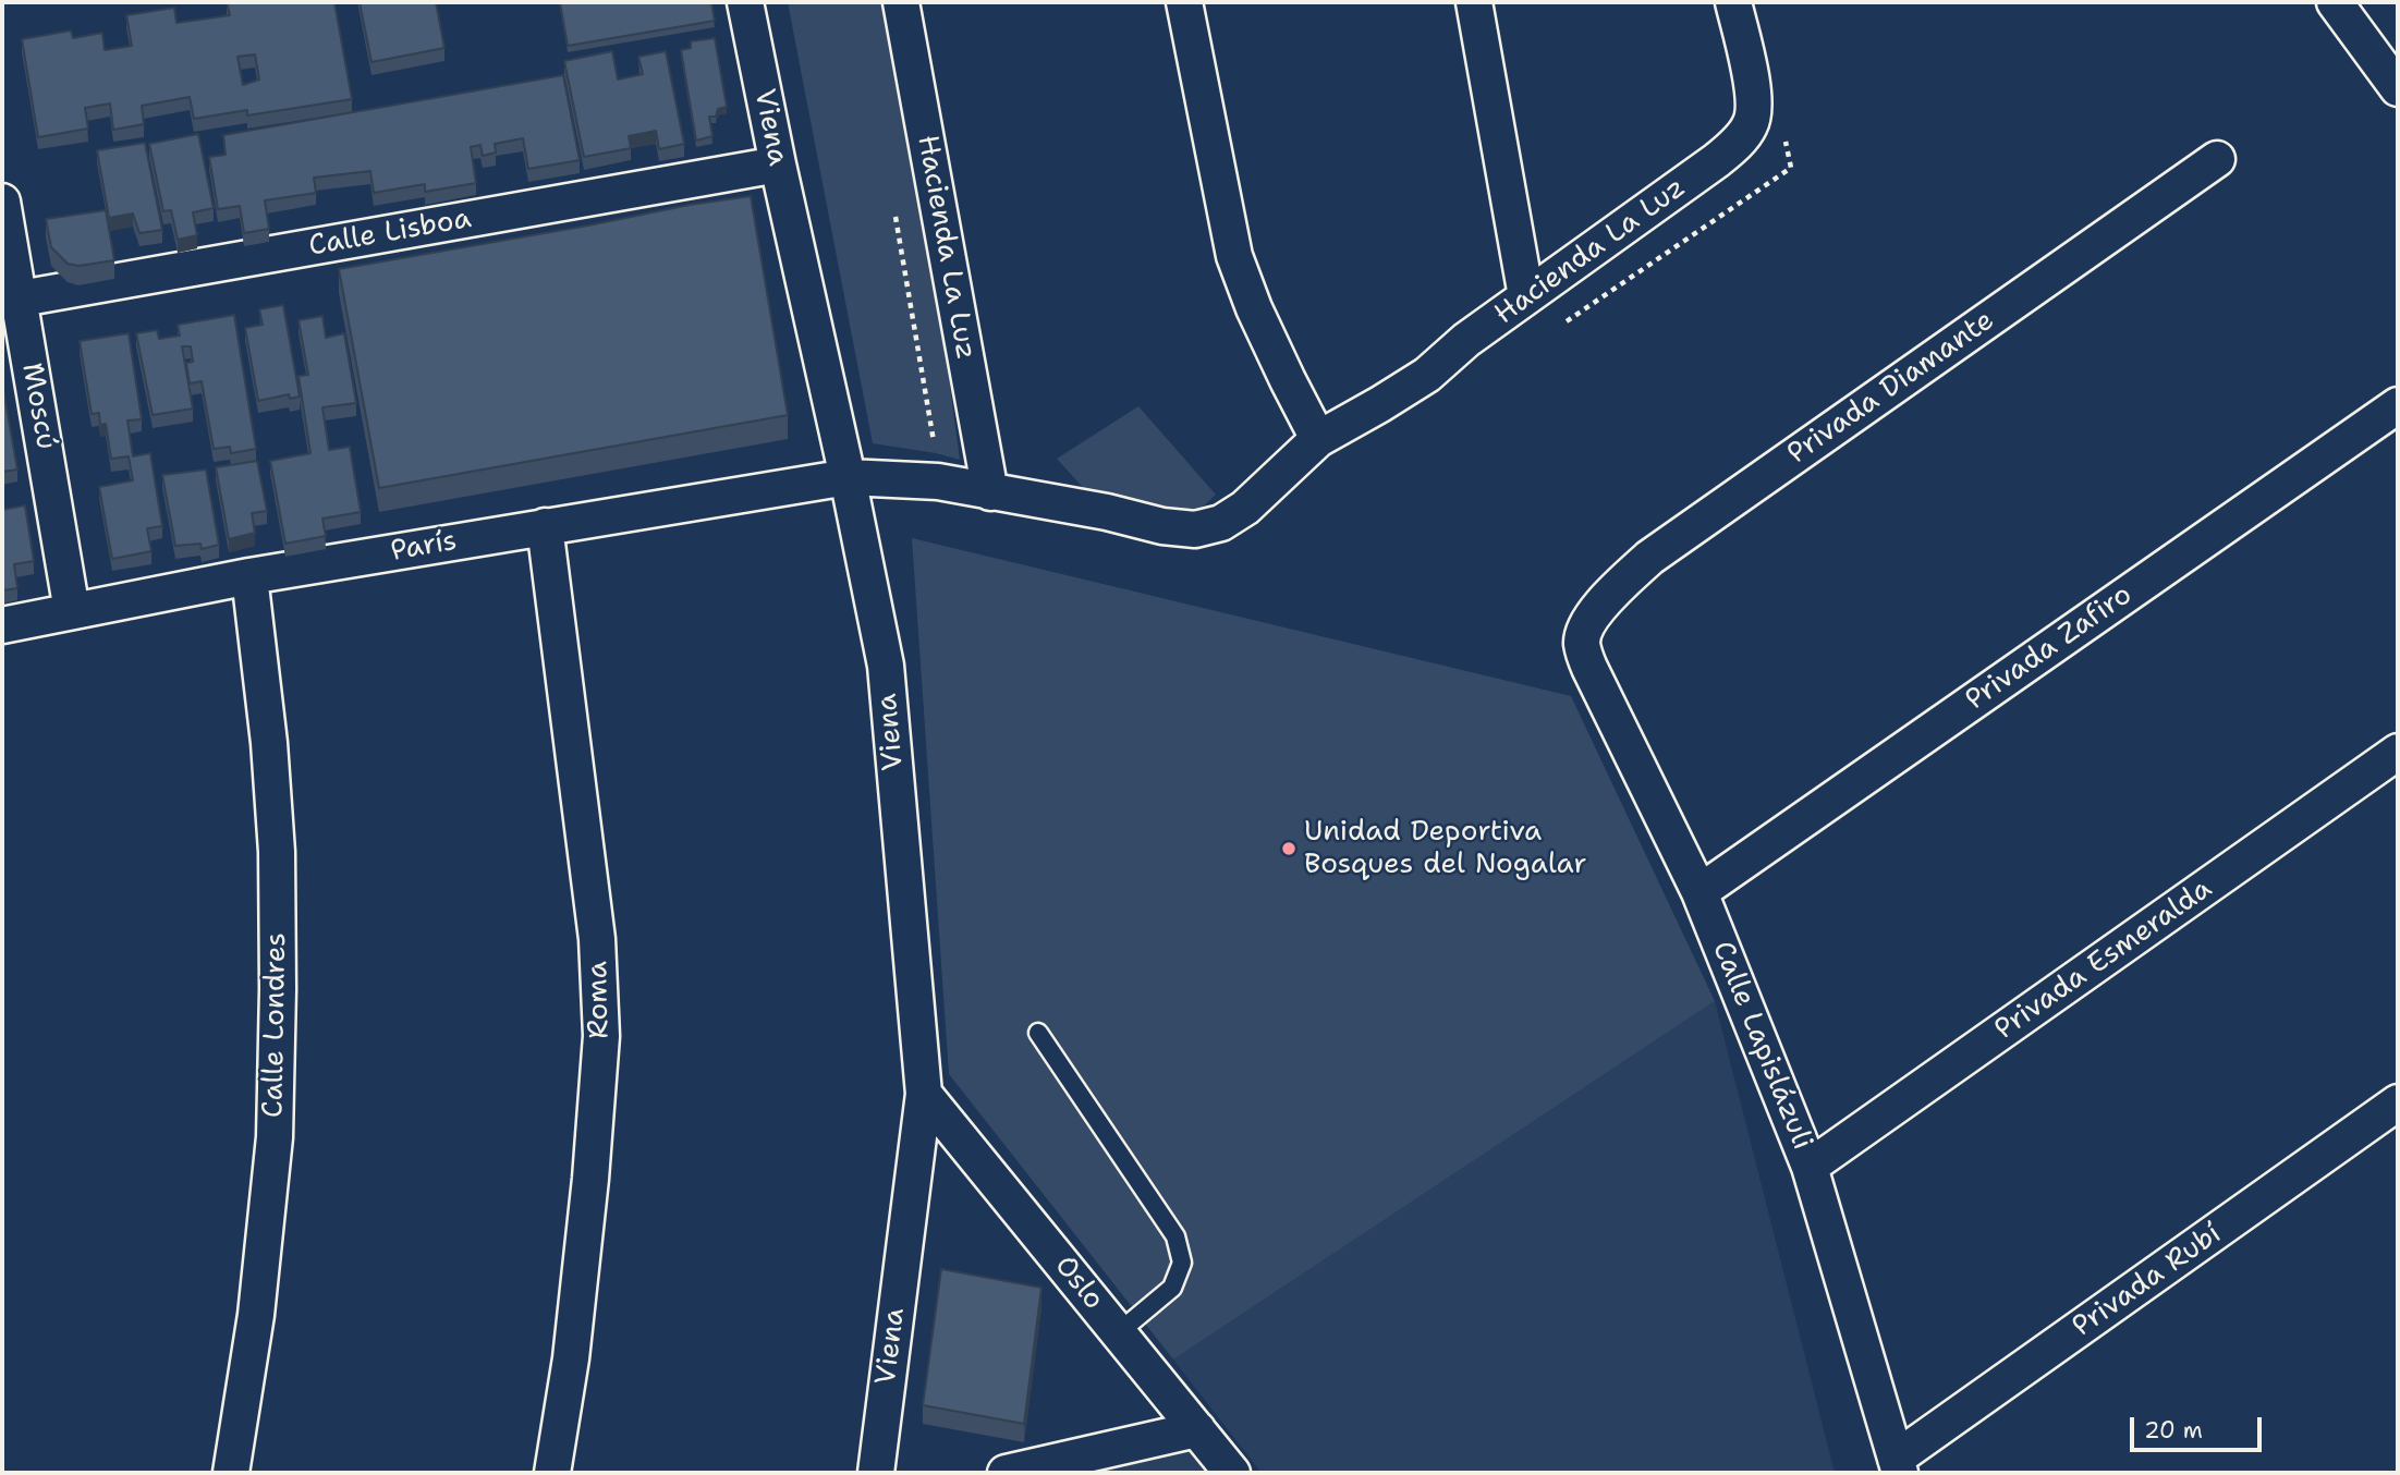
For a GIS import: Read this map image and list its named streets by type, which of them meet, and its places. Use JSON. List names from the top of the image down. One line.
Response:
{"streets":{"street":["Viena","Calle Lisboa","Hacienda La Luz","Privada Diamante","Moscú","París","Privada Zafiro","Privada Esmeralda","Roma","Calle Londres","Calle Lapislázuli","Privada Rubí","Oslo"]},"crossings":[["Viena","Calle Lisboa"],["Viena","Hacienda La Luz"],["Viena","París"],["Viena","Oslo"],["Calle Lisboa","Moscú"],["Hacienda La Luz","París"],["Privada Diamante","Calle Lapislázuli"],["Moscú","París"],["París","Roma"],["París","Calle Londres"],["Privada Zafiro","Calle Lapislázuli"],["Privada Esmeralda","Calle Lapislázuli"],["Calle Lapislázuli","Privada Rubí"]],"places":["Unidad Deportiva Bosques del Nogalar"],"scale_bar":"20 m"}
